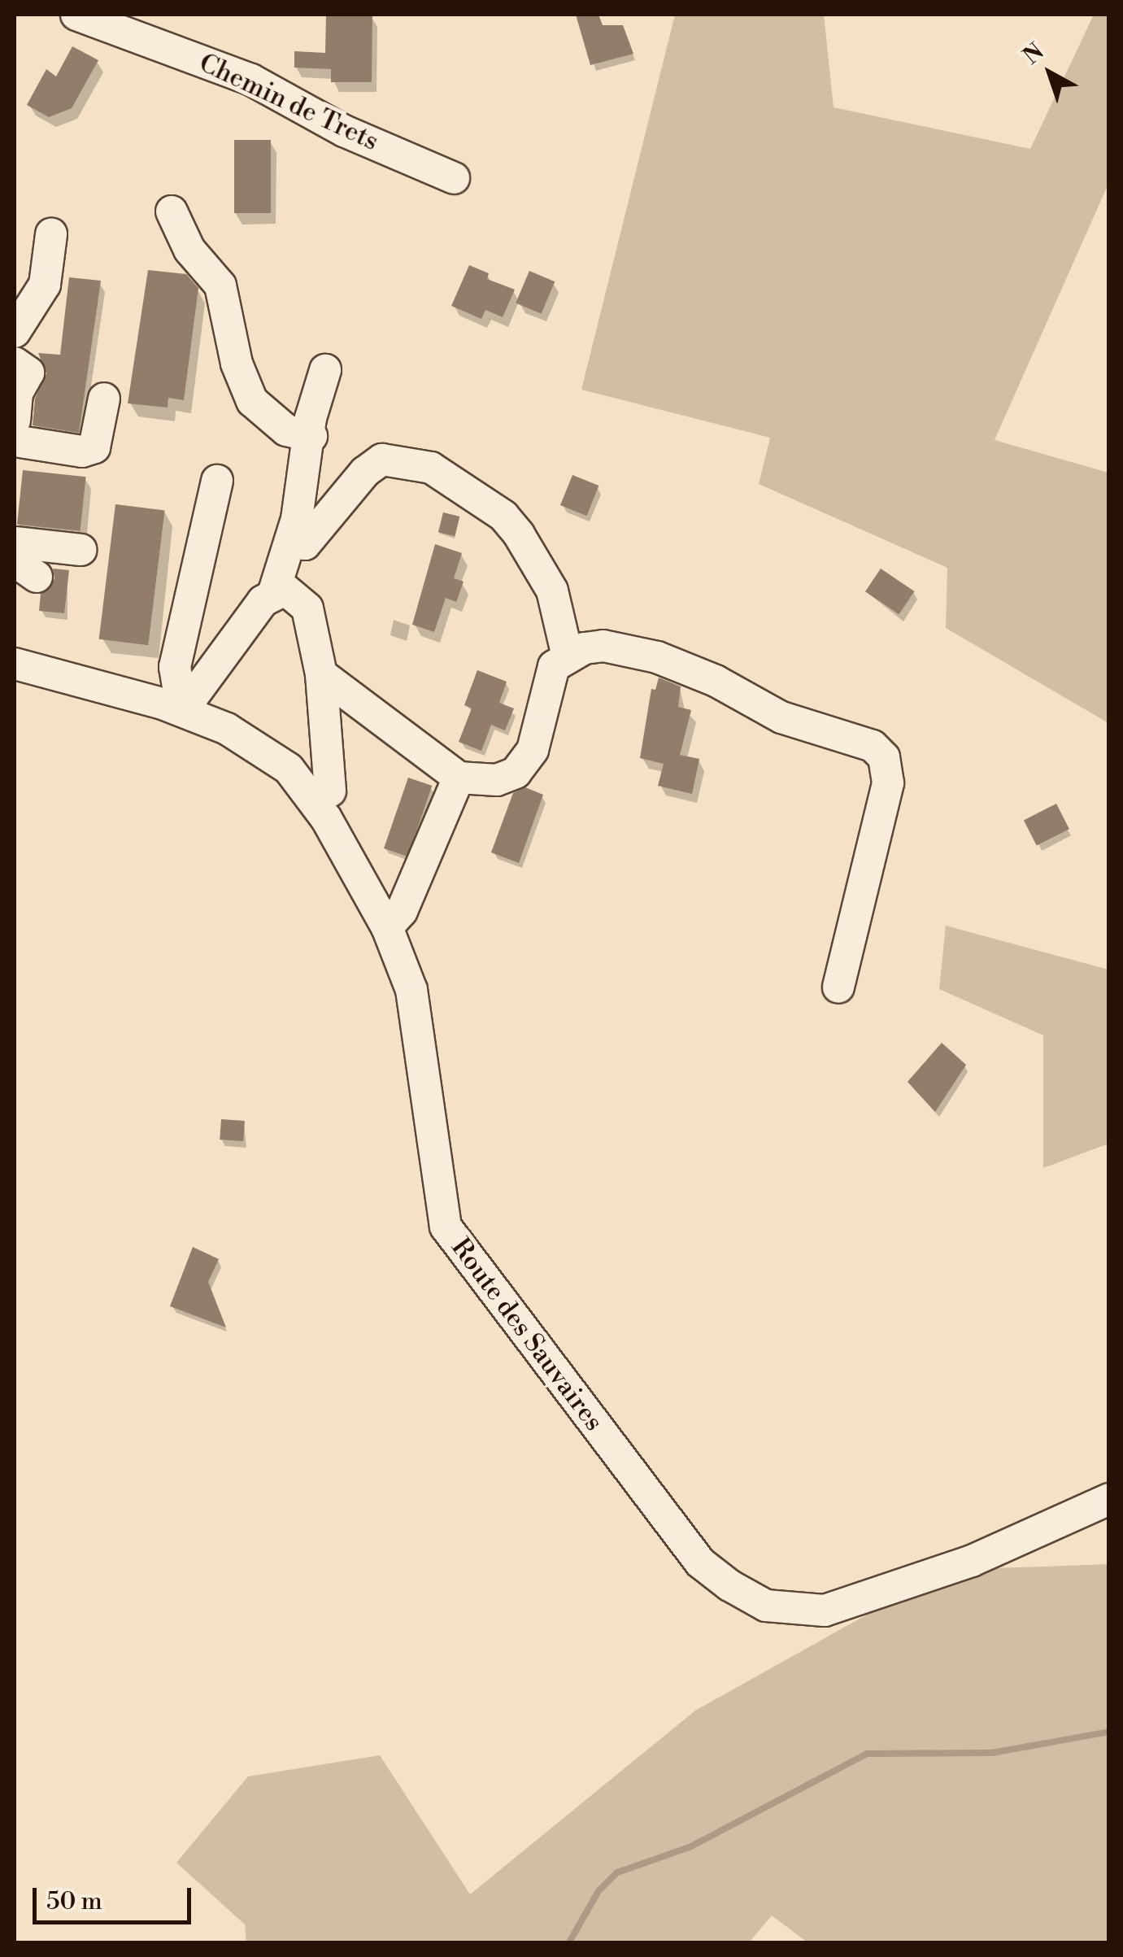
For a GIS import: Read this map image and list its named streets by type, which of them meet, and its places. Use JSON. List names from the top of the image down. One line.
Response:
{"streets":{"street":["Chemin de Trets","Route des Sauvaires"]},"scale_bar":"50 m","north":"top left"}
